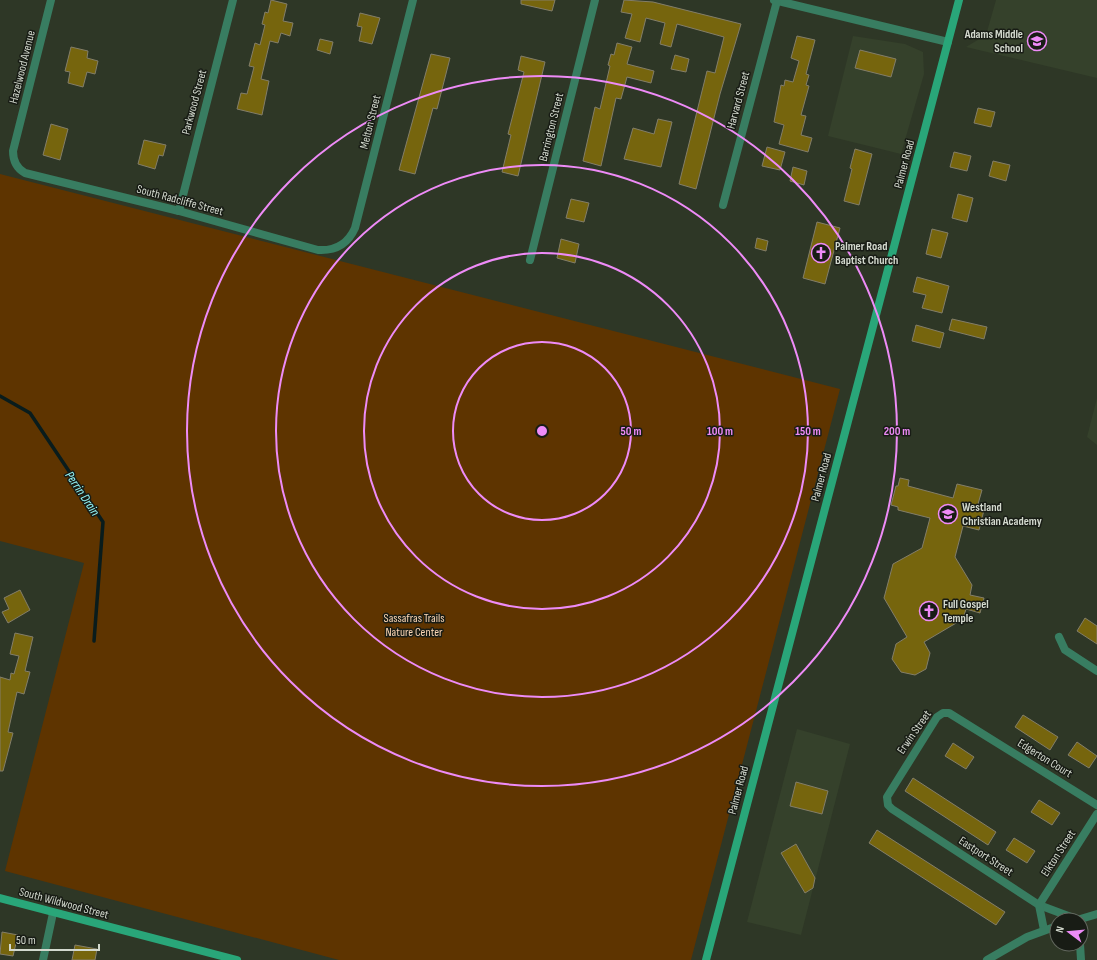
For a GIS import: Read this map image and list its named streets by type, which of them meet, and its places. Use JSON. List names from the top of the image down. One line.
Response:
{"streets":{"street":["Hazelwood Avenue","Harvard Street","Parkwood Street","Melton Street","Barrington Street","Palmer Road","South Radcliffe Street","Erwin Street","Edgerton Court","Elkton Street","Eastport Street","South Wildwood Street"]},"crossings":[["Hazelwood Avenue","South Radcliffe Street"],["Parkwood Street","South Radcliffe Street"],["Melton Street","South Radcliffe Street"],["Erwin Street","Edgerton Court"],["Erwin Street","Eastport Street"],["Elkton Street","Eastport Street"]],"water":["Perrin Drain"],"parks":["Sassafras Trails Nature Center"],"places":{"school or university":["Adams Middle School","Westland Christian Academy"],"church":["Palmer Road Baptist Church","Full Gospel Temple"]},"scale_bar":"50 m","north":"left","rings":["50 m","100 m","150 m","200 m"]}
